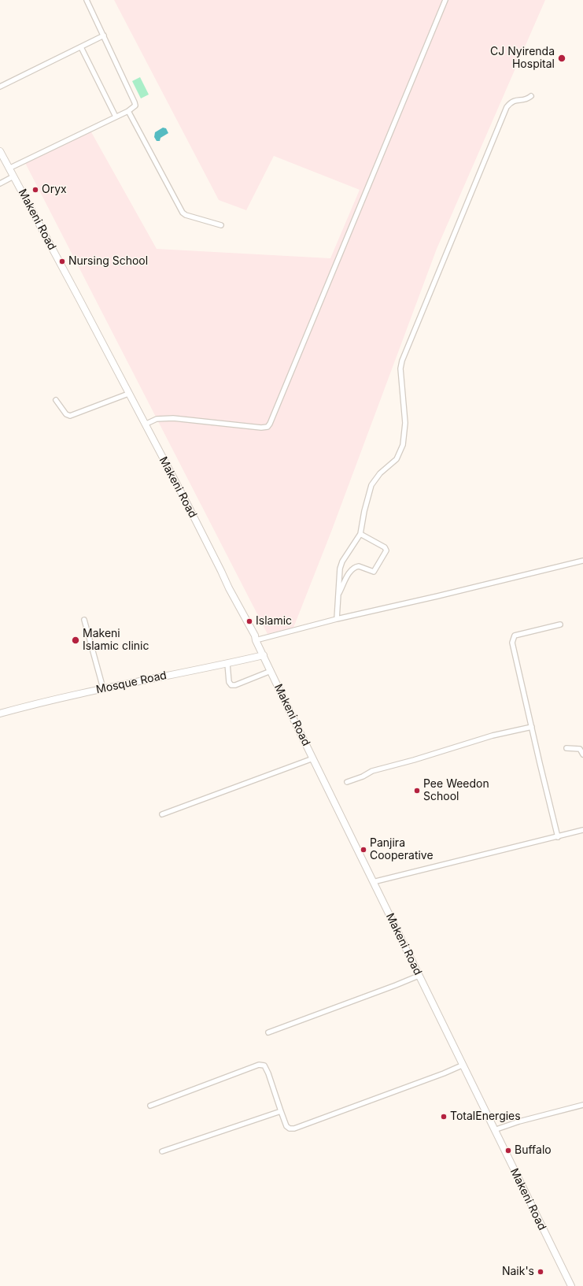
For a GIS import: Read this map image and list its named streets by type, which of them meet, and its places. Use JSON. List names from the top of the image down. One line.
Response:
{"streets":{"main road":["Makeni Road","Mosque Road"]},"crossings":[["Makeni Road","Mosque Road"]],"places":["CJ Nyirenda Hospital","Oryx","Nursing School","Islamic","Makeni Islamic clinic","Pee Weedon School","Panjira Cooperative","TotalEnergies","Buffalo","Naik's"]}
